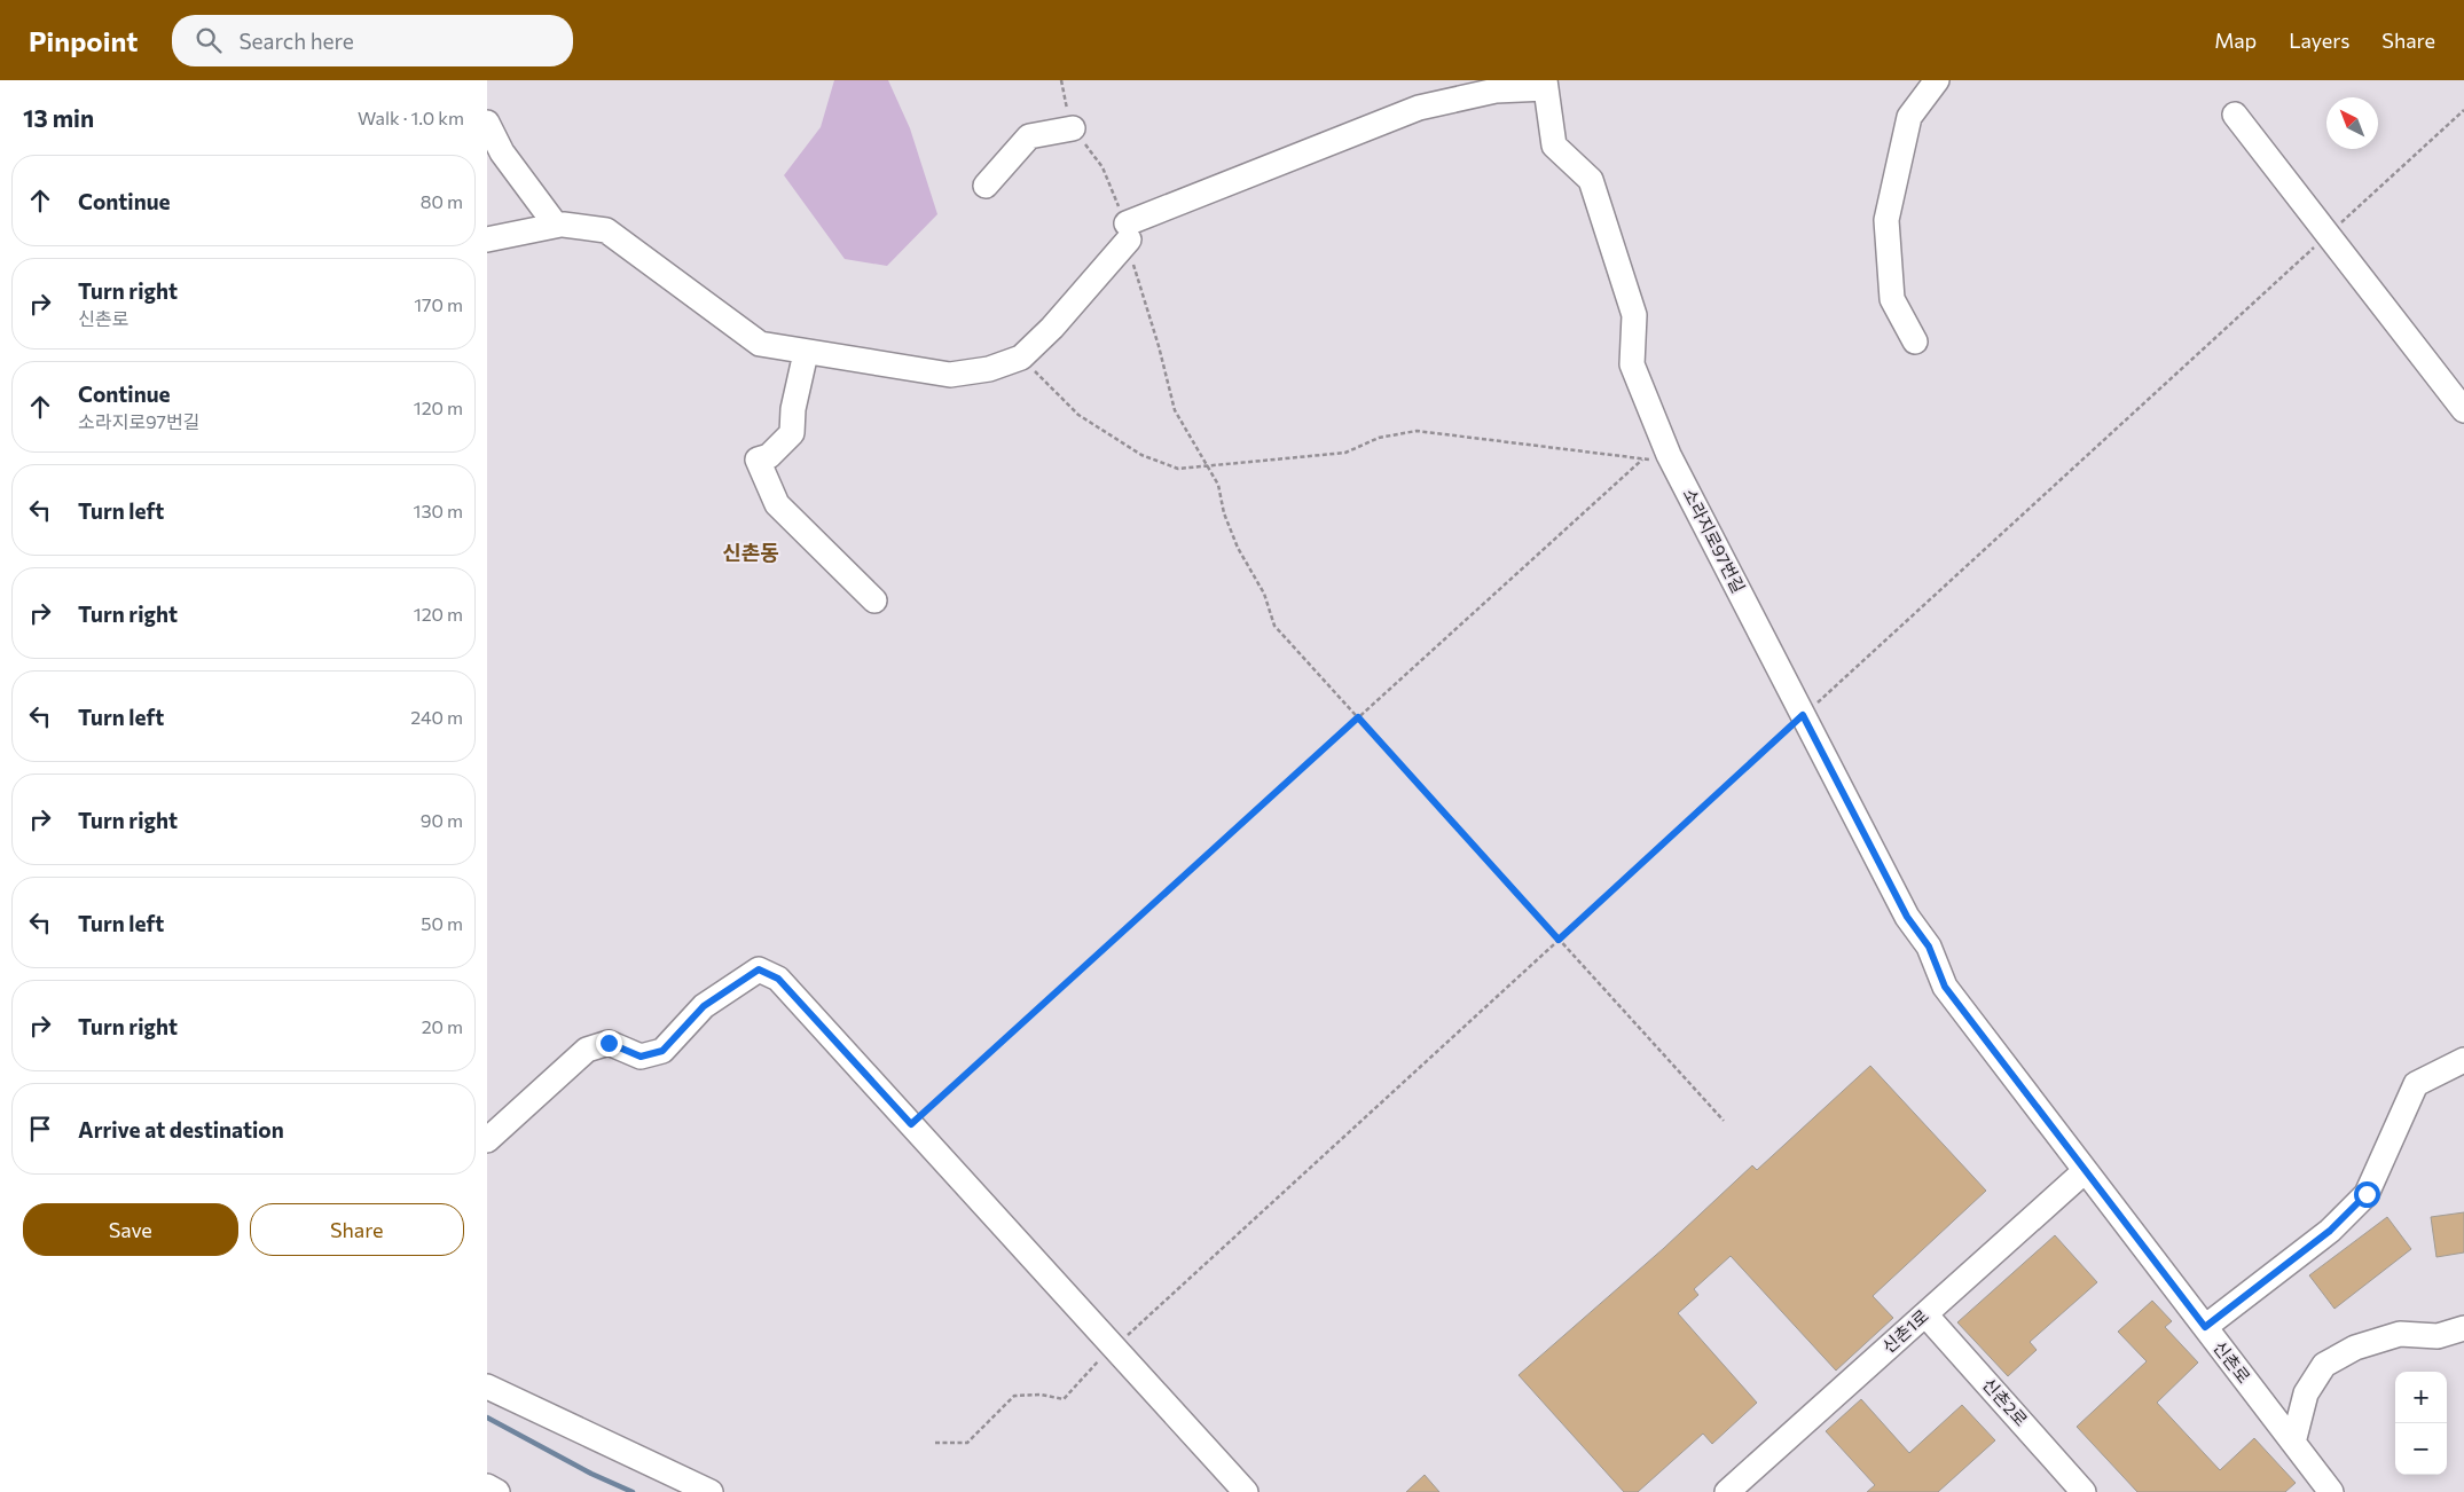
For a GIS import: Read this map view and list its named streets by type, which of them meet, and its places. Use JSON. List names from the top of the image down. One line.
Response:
{"streets":{"street":["소라지로97번길","신촌1로","신촌로","신촌2로"]},"crossings":[["소라지로97번길","신촌로"],["신촌1로","신촌로"],["신촌1로","신촌2로"]],"districts":["신촌동"],"north":"top left","page":{"header":"Pinpoint","search":"Search here","nav":["Map","Layers","Share"],"heading":["13 min","Walk · 1.0 km"],"list":[["Continue","80 m"],["Turn right","신촌로","170 m"],["Continue","소라지로97번길","120 m"],["Turn left","130 m"],["Turn right","120 m"],["Turn left","240 m"],["Turn right","90 m"],["Turn left","50 m"],["Turn right","20 m"],"Arrive at destination"],"buttons":["Save","Share"],"map_buttons":["+","−"]}}
